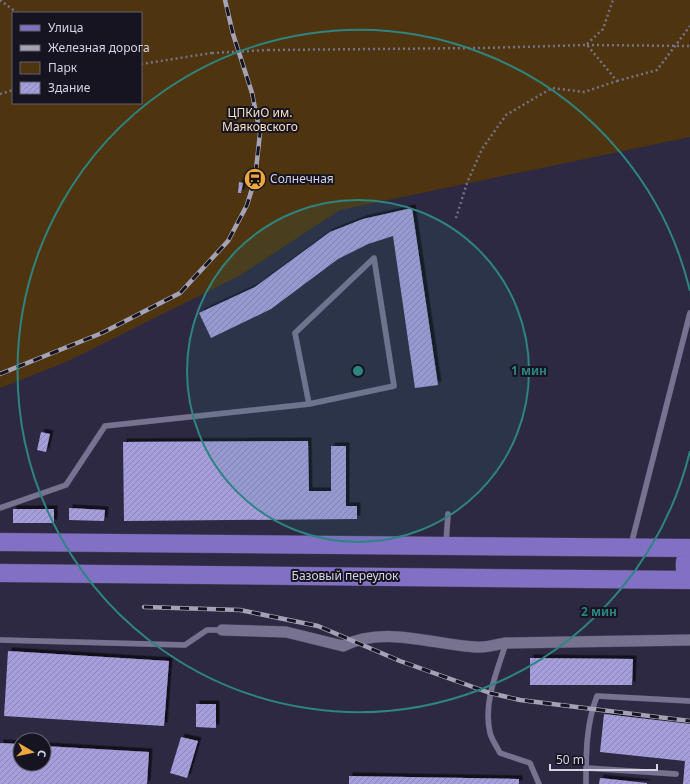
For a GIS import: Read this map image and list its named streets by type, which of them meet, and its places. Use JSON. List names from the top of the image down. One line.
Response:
{"streets":{"main road":["Базовый переулок"]},"parks":["ЦПКиО им. Маяковского"],"places":{"station":["Солнечная"]},"legend":["Улица","Железная дорога","Парк","Здание"],"scale_bar":"50 m","north":"right","rings":["1 мин","2 мин"]}
